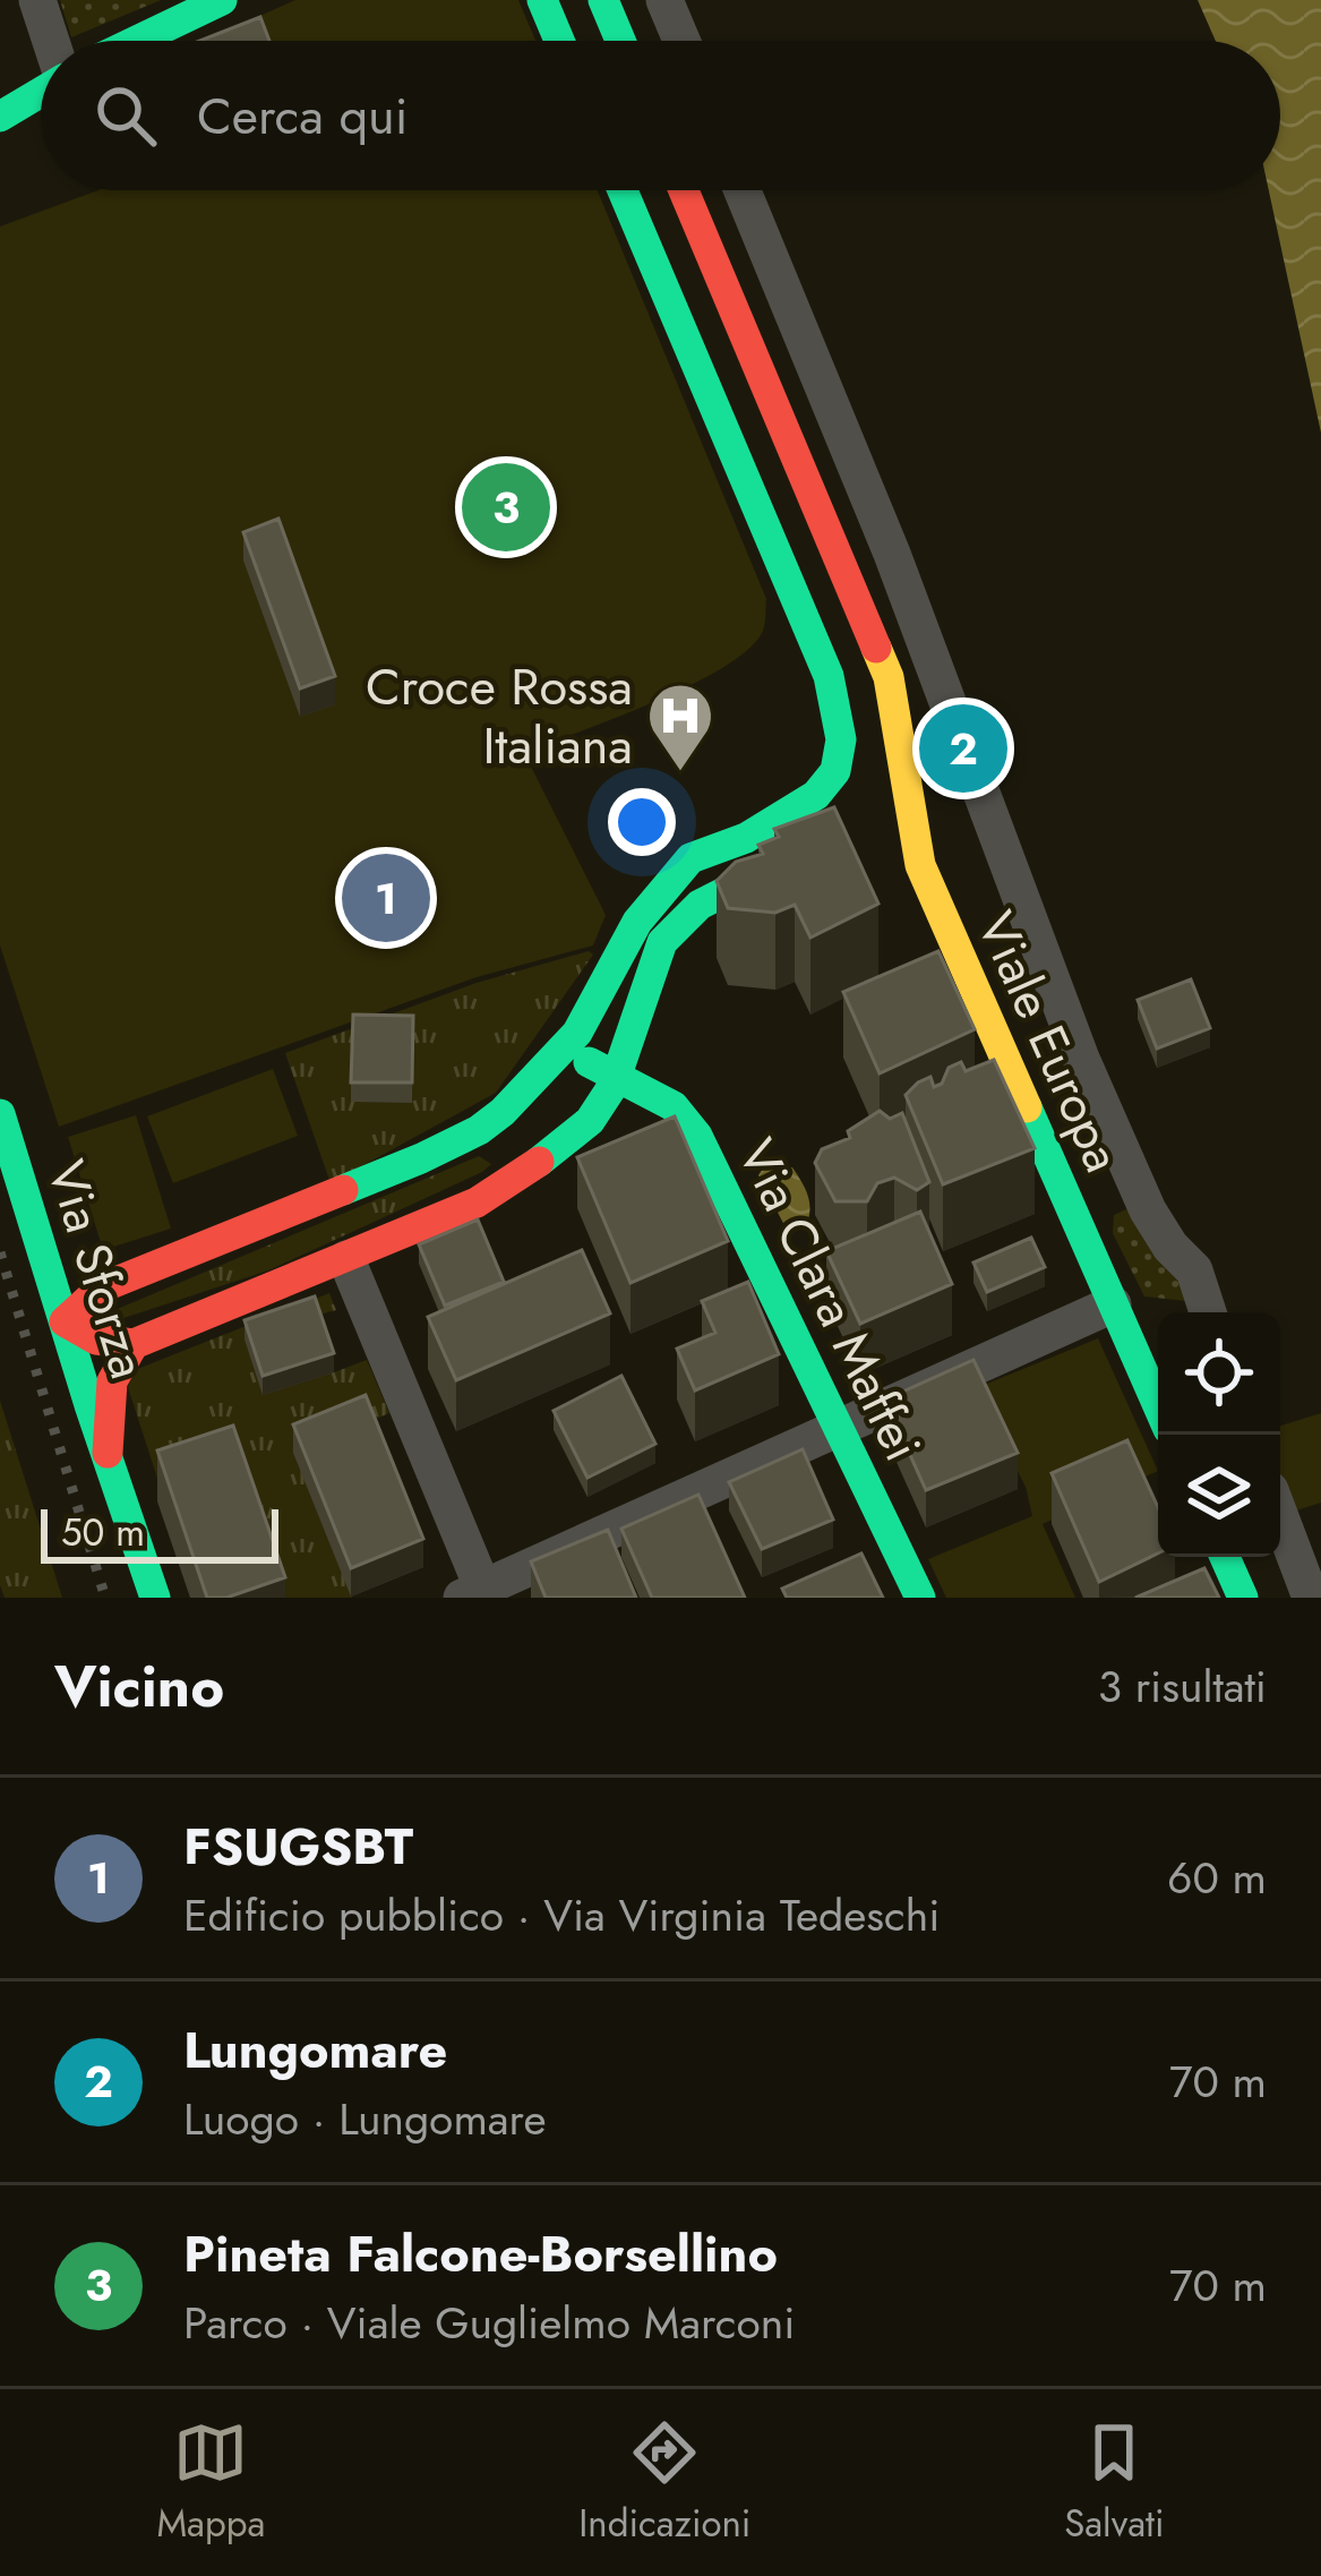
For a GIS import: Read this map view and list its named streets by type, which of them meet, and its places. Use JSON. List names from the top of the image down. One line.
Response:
{"streets":{"street":["Viale Europa","Via Sforza","Via Clara Maffei"]},"places":{"hospital":["Croce Rossa Italiana"]},"scale_bar":"50 m","page":{"search":"Cerca qui","pins":["3","2","1"],"scale":"50 m","heading":["Vicino","3 risultati"],"list":[{"mark":"1","name":"FSUGSBT","note":"Edificio pubblico · Via Virginia Tedeschi","value":"60 m"},{"mark":"2","name":"Lungomare","note":"Luogo · Lungomare","value":"70 m"},{"mark":"3","name":"Pineta Falcone-Borsellino","note":"Parco · Viale Guglielmo Marconi","value":"70 m"}],"nav":["Mappa","Indicazioni","Salvati"]}}
